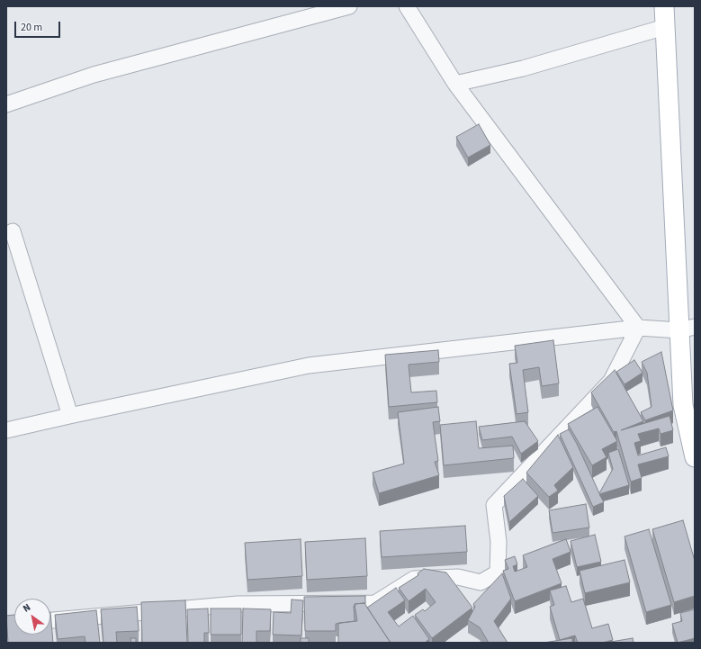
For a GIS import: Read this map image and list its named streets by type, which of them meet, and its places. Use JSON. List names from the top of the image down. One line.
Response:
{"scale_bar":"20 m","north":"top left"}
